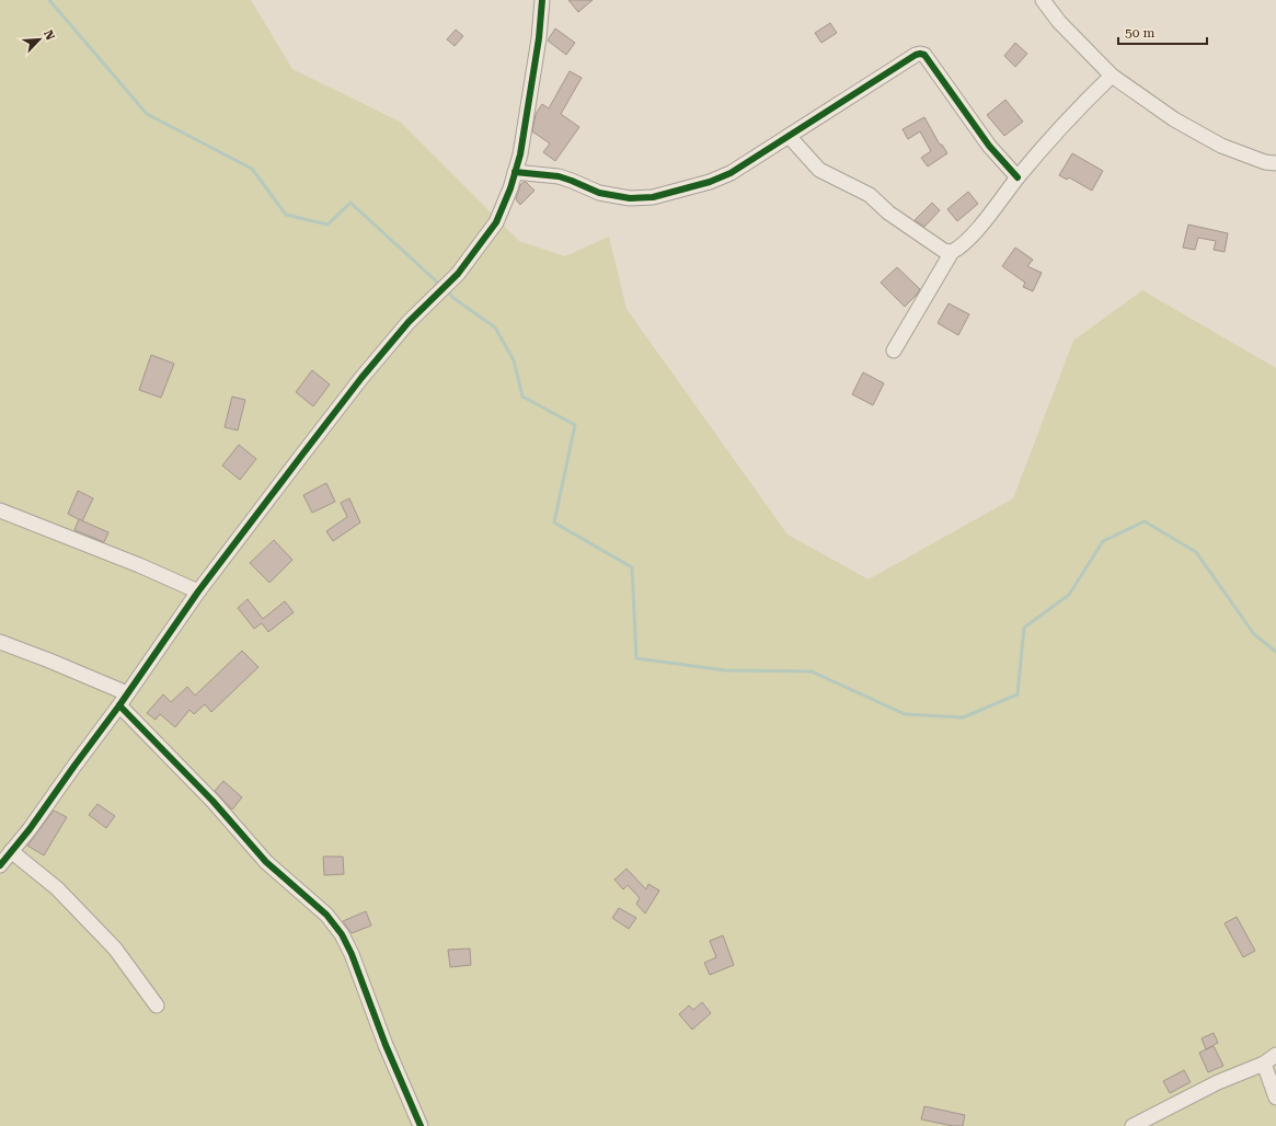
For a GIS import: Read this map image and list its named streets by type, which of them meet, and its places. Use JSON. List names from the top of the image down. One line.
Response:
{"scale_bar":"50 m","north":"top right"}
